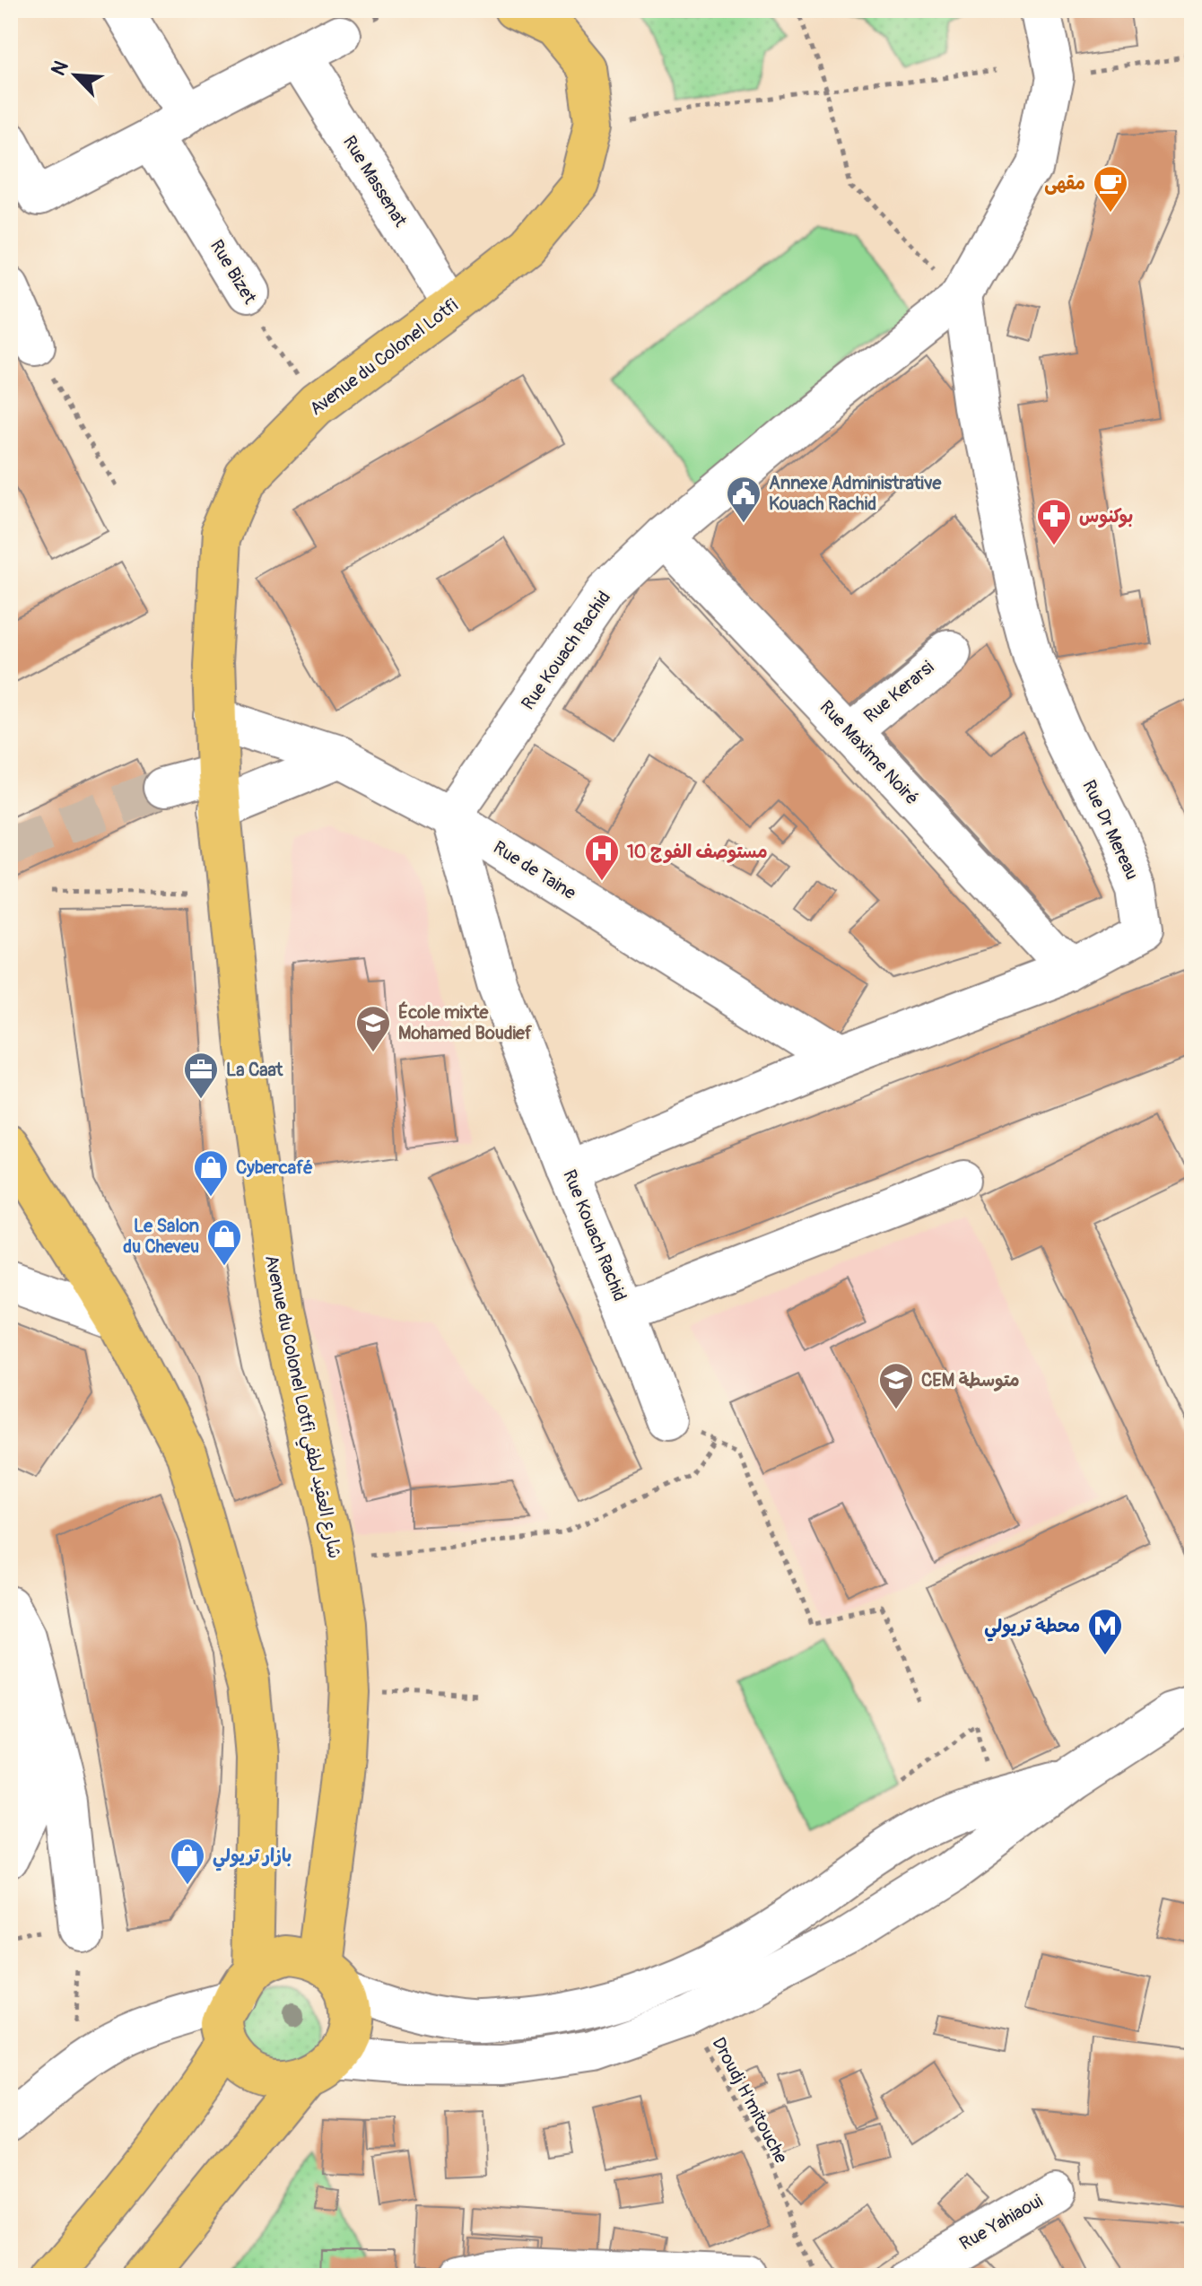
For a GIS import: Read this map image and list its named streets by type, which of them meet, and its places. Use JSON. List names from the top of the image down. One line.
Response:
{"streets":{"main road":["Avenue du Colonel Lotfi","Avenue du Colonel Lotfi شارع العقيد لطفي"],"street":["Rue Massenat","Rue Bizet","Rue Kouach Rachid","Rue Kerarsi","Rue Maxime Noiré","Rue Dr Mereau","Rue de Taine","Rue Yahiaoui"],"path":["Droudj H'mitouche"]},"crossings":[["Rue Massenat","Avenue du Colonel Lotfi"],["Rue Bizet","Avenue du Colonel Lotfi"],["Avenue du Colonel Lotfi","Rue de Taine"],["Avenue du Colonel Lotfi","Avenue du Colonel Lotfi شارع العقيد لطفي"],["Rue Kouach Rachid","Rue Maxime Noiré"],["Rue Kouach Rachid","Rue Dr Mereau"],["Rue Kouach Rachid","Rue de Taine"],["Rue Kerarsi","Rue Maxime Noiré"],["Rue Maxime Noiré","Rue Dr Mereau"],["Rue Dr Mereau","Rue de Taine"]],"places":{"cafe":["مقهى"],"public building":["Annexe Administrative Kouach Rachid"],"pharmacy":["بوكنوس"],"hospital":["مستوصف الفوج 10"],"school or university":["École mixte Mohamed Boudief","CEM متوسطة"],"office":["La Caat"],"shop":["Cybercafé","Le Salon du Cheveu","بازار تريولي"],"metro station":["محطة تريولي"]},"north":"top left"}
